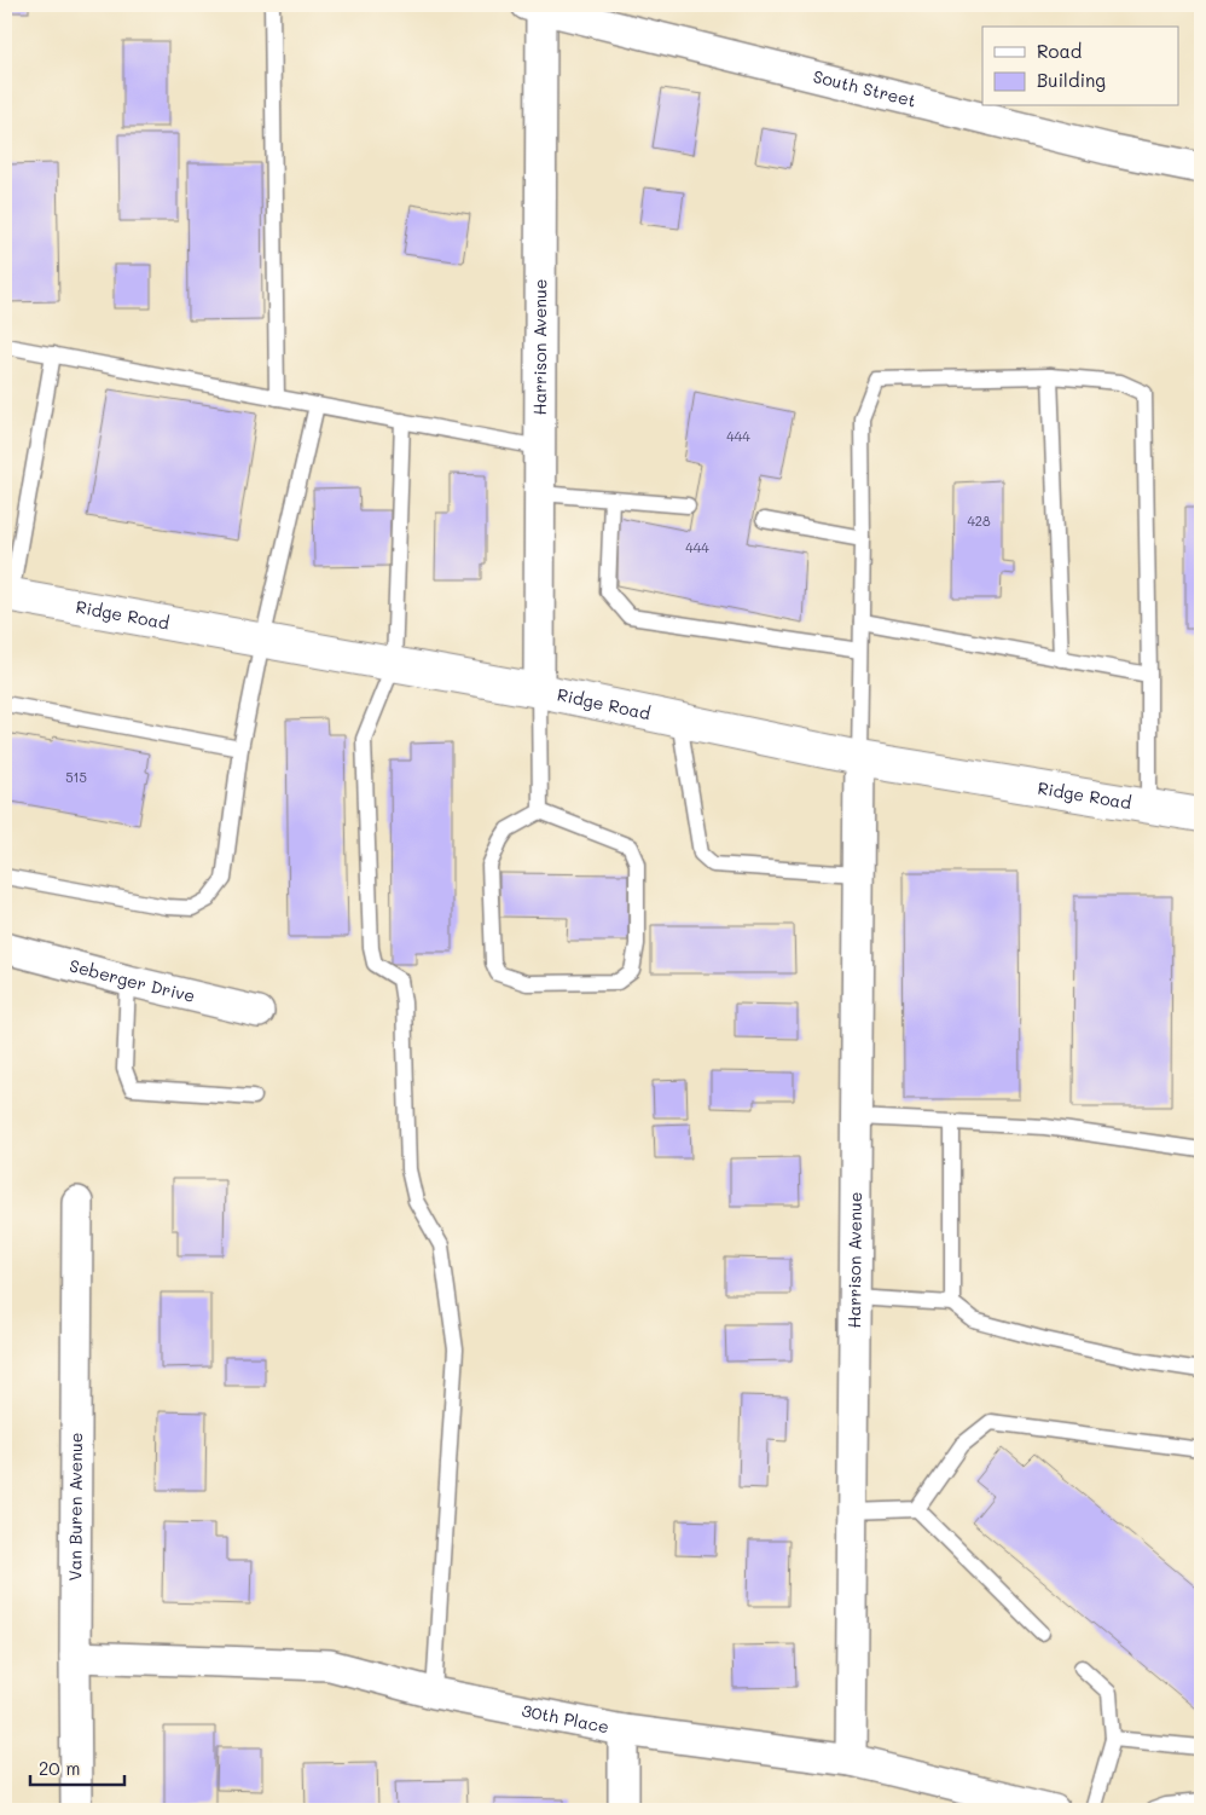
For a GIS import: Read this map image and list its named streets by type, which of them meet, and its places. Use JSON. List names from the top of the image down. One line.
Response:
{"streets":{"main road":["Ridge Road"],"street":["South Street","Harrison Avenue","Seberger Drive","Van Buren Avenue","30th Place"]},"crossings":[["South Street","Harrison Avenue"],["Harrison Avenue","Ridge Road"],["Harrison Avenue","30th Place"],["Van Buren Avenue","30th Place"]],"house_numbers":["444","428","444","515"],"legend":["Road","Building"],"scale_bar":"20 m"}
